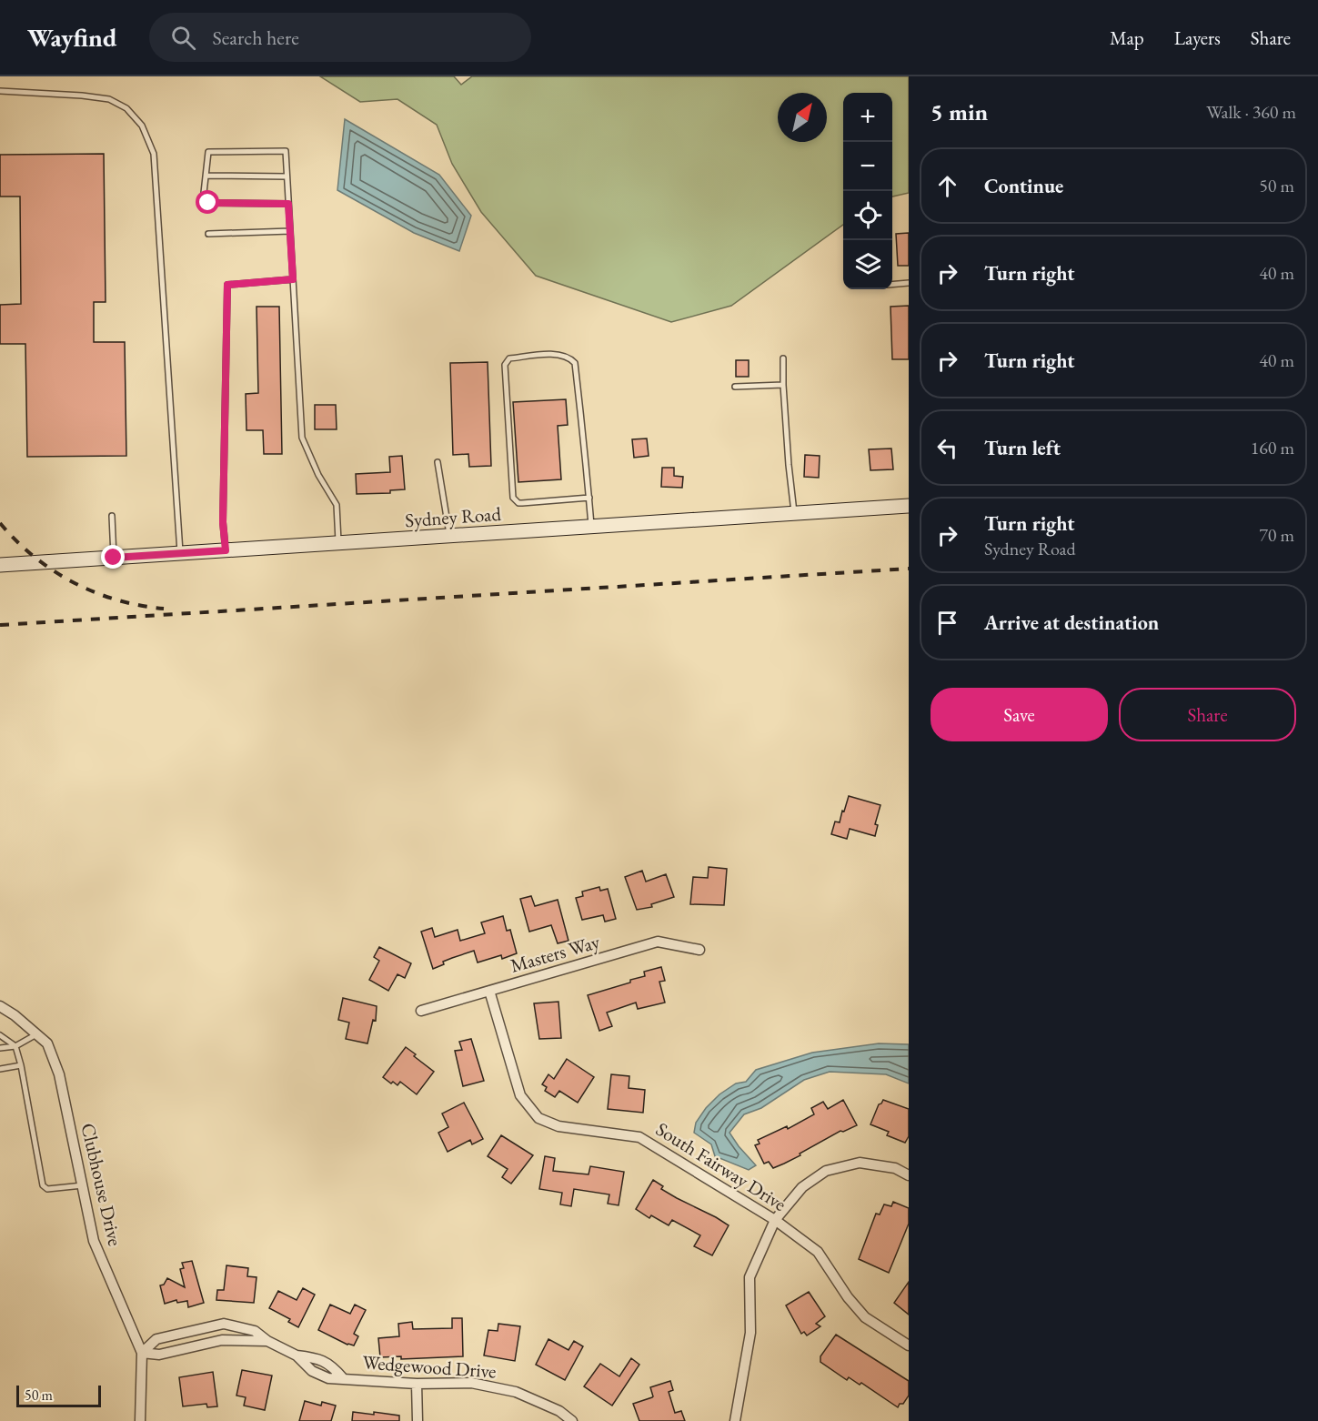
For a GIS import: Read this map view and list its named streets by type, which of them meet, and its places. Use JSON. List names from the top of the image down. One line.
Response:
{"streets":{"street":["Sydney Road","Masters Way","South Fairway Drive","Clubhouse Drive","Wedgewood Drive"]},"crossings":[["Masters Way","South Fairway Drive"],["Clubhouse Drive","Wedgewood Drive"]],"scale_bar":"50 m","north":"top right","page":{"header":"Wayfind","search":"Search here","nav":["Map","Layers","Share"],"heading":["5 min","Walk · 360 m"],"map_buttons":["+","−"],"list":[["Continue","50 m"],["Turn right","40 m"],["Turn right","40 m"],["Turn left","160 m"],["Turn right","Sydney Road","70 m"],"Arrive at destination"],"buttons":["Save","Share"],"scale":"50 m"}}
